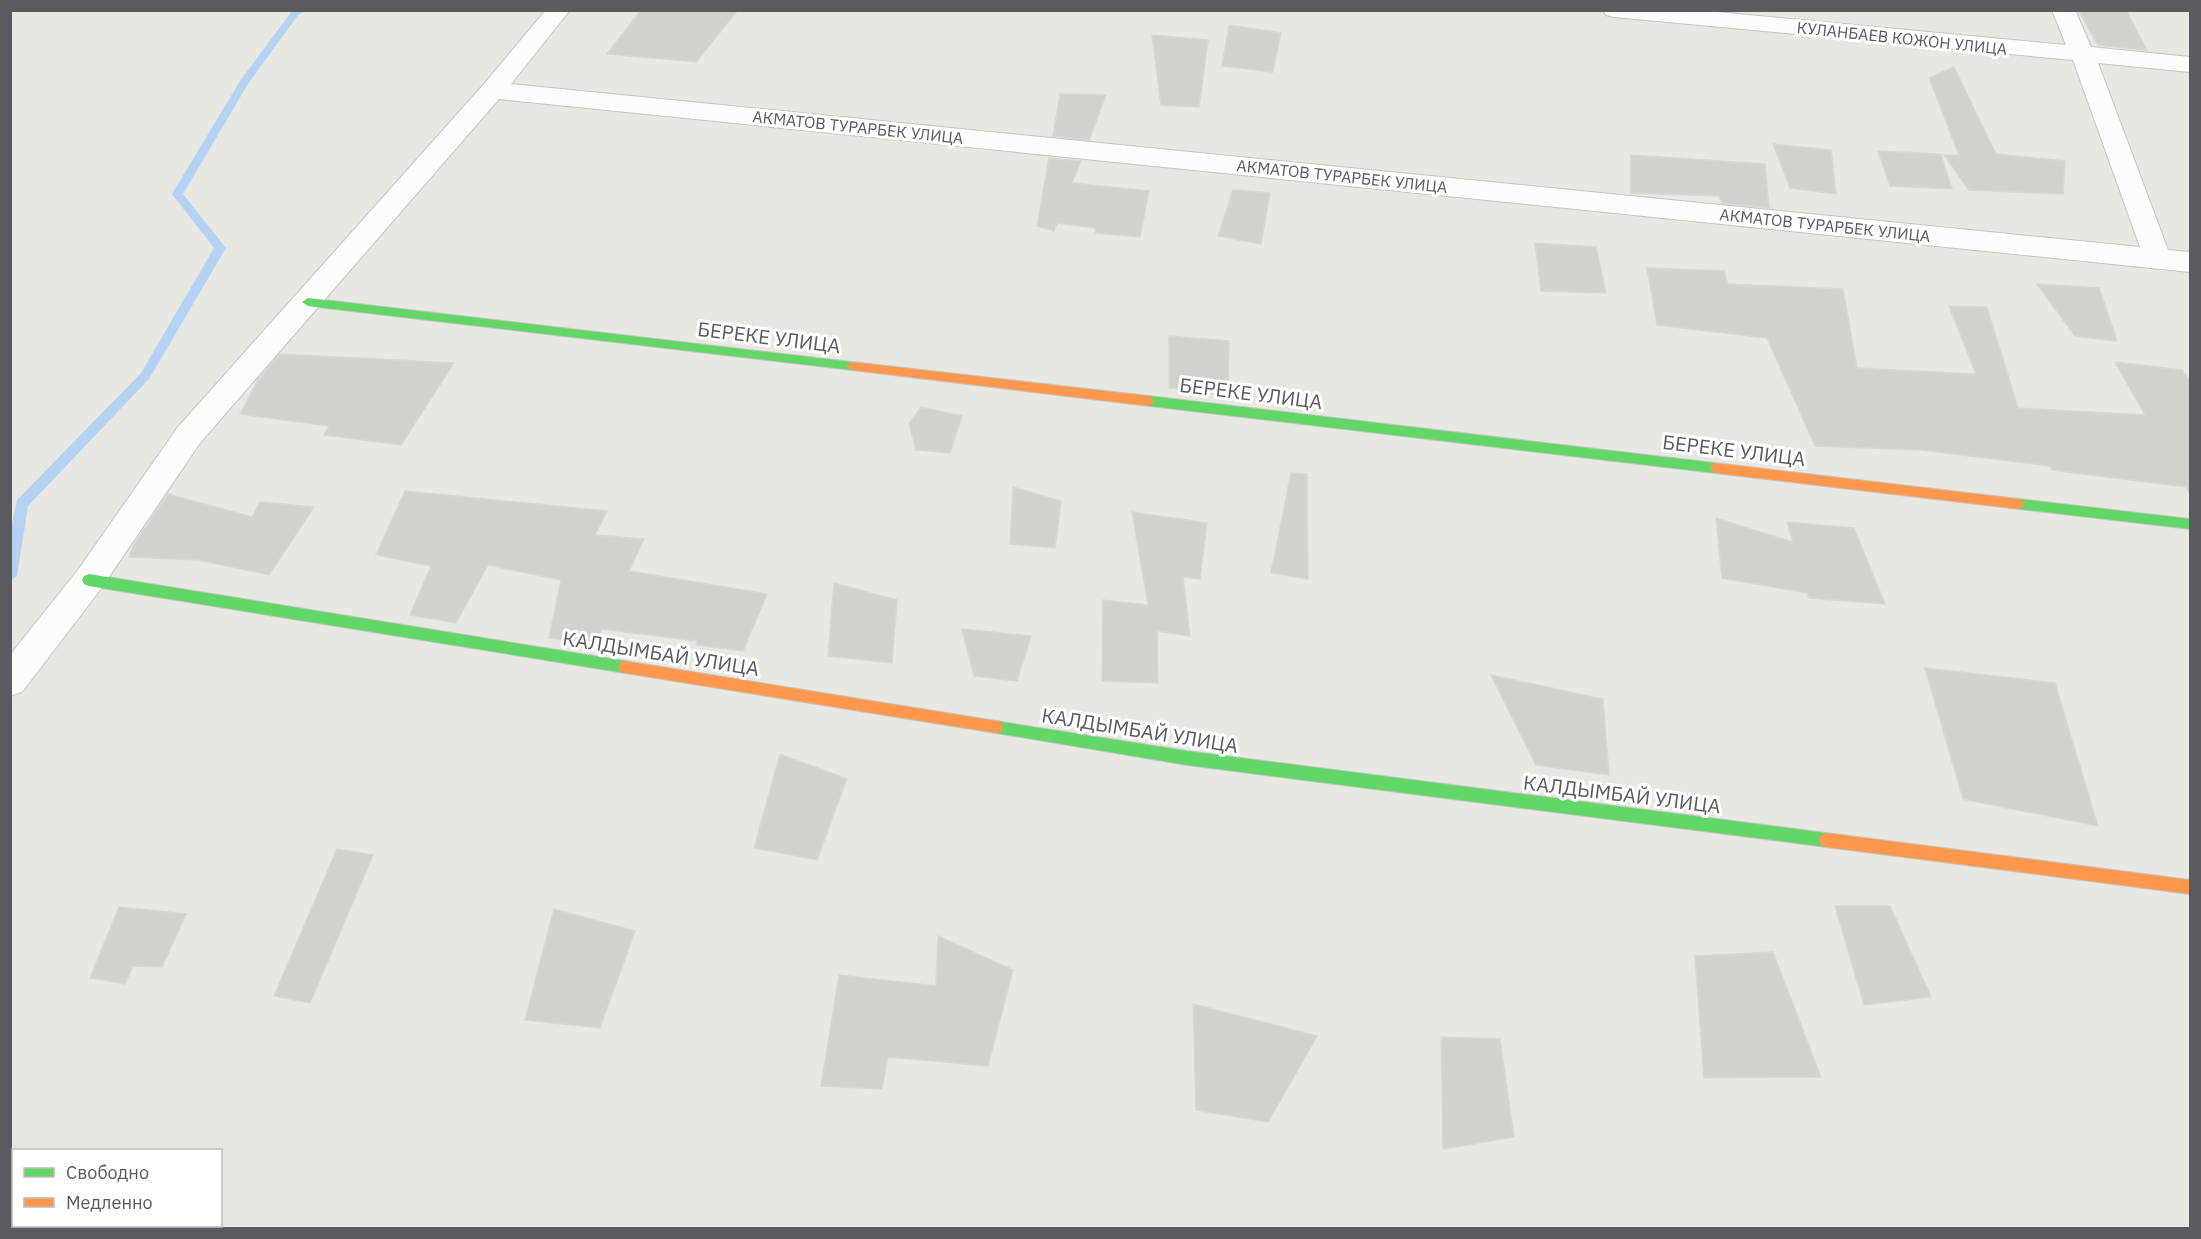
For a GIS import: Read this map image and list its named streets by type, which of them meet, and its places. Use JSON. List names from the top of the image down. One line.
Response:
{"streets":{"street":["КУЛАНБАЕВ КОЖОН УЛИЦА","АКМАТОВ ТУРАРБЕК УЛИЦА","БЕРЕКЕ УЛИЦА","КАЛДЫМБАЙ УЛИЦА"]},"legend":["Свободно","Медленно"]}
